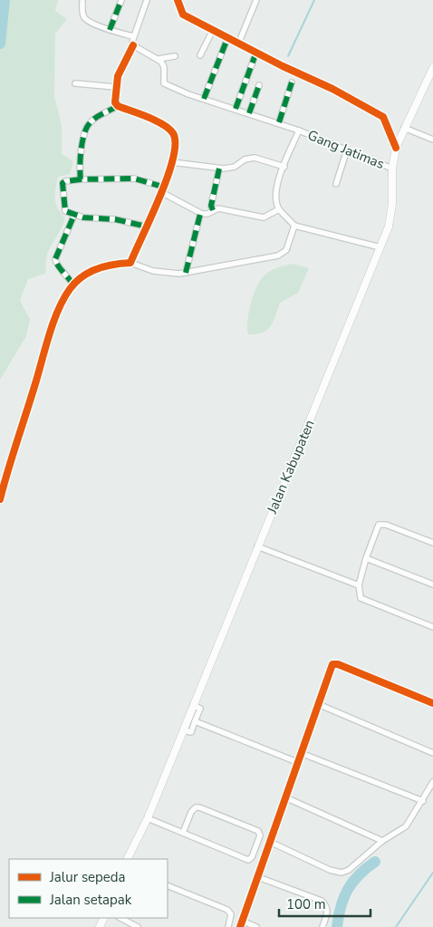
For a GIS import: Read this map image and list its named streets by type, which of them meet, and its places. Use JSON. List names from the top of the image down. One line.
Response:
{"streets":{"main road":["Jalan Kabupaten"],"street":["Gang Jatimas"]},"crossings":[["Gang Jatimas","Jalan Kabupaten"]],"legend":["Jalur sepeda","Jalan setapak"],"scale_bar":"100 m"}
